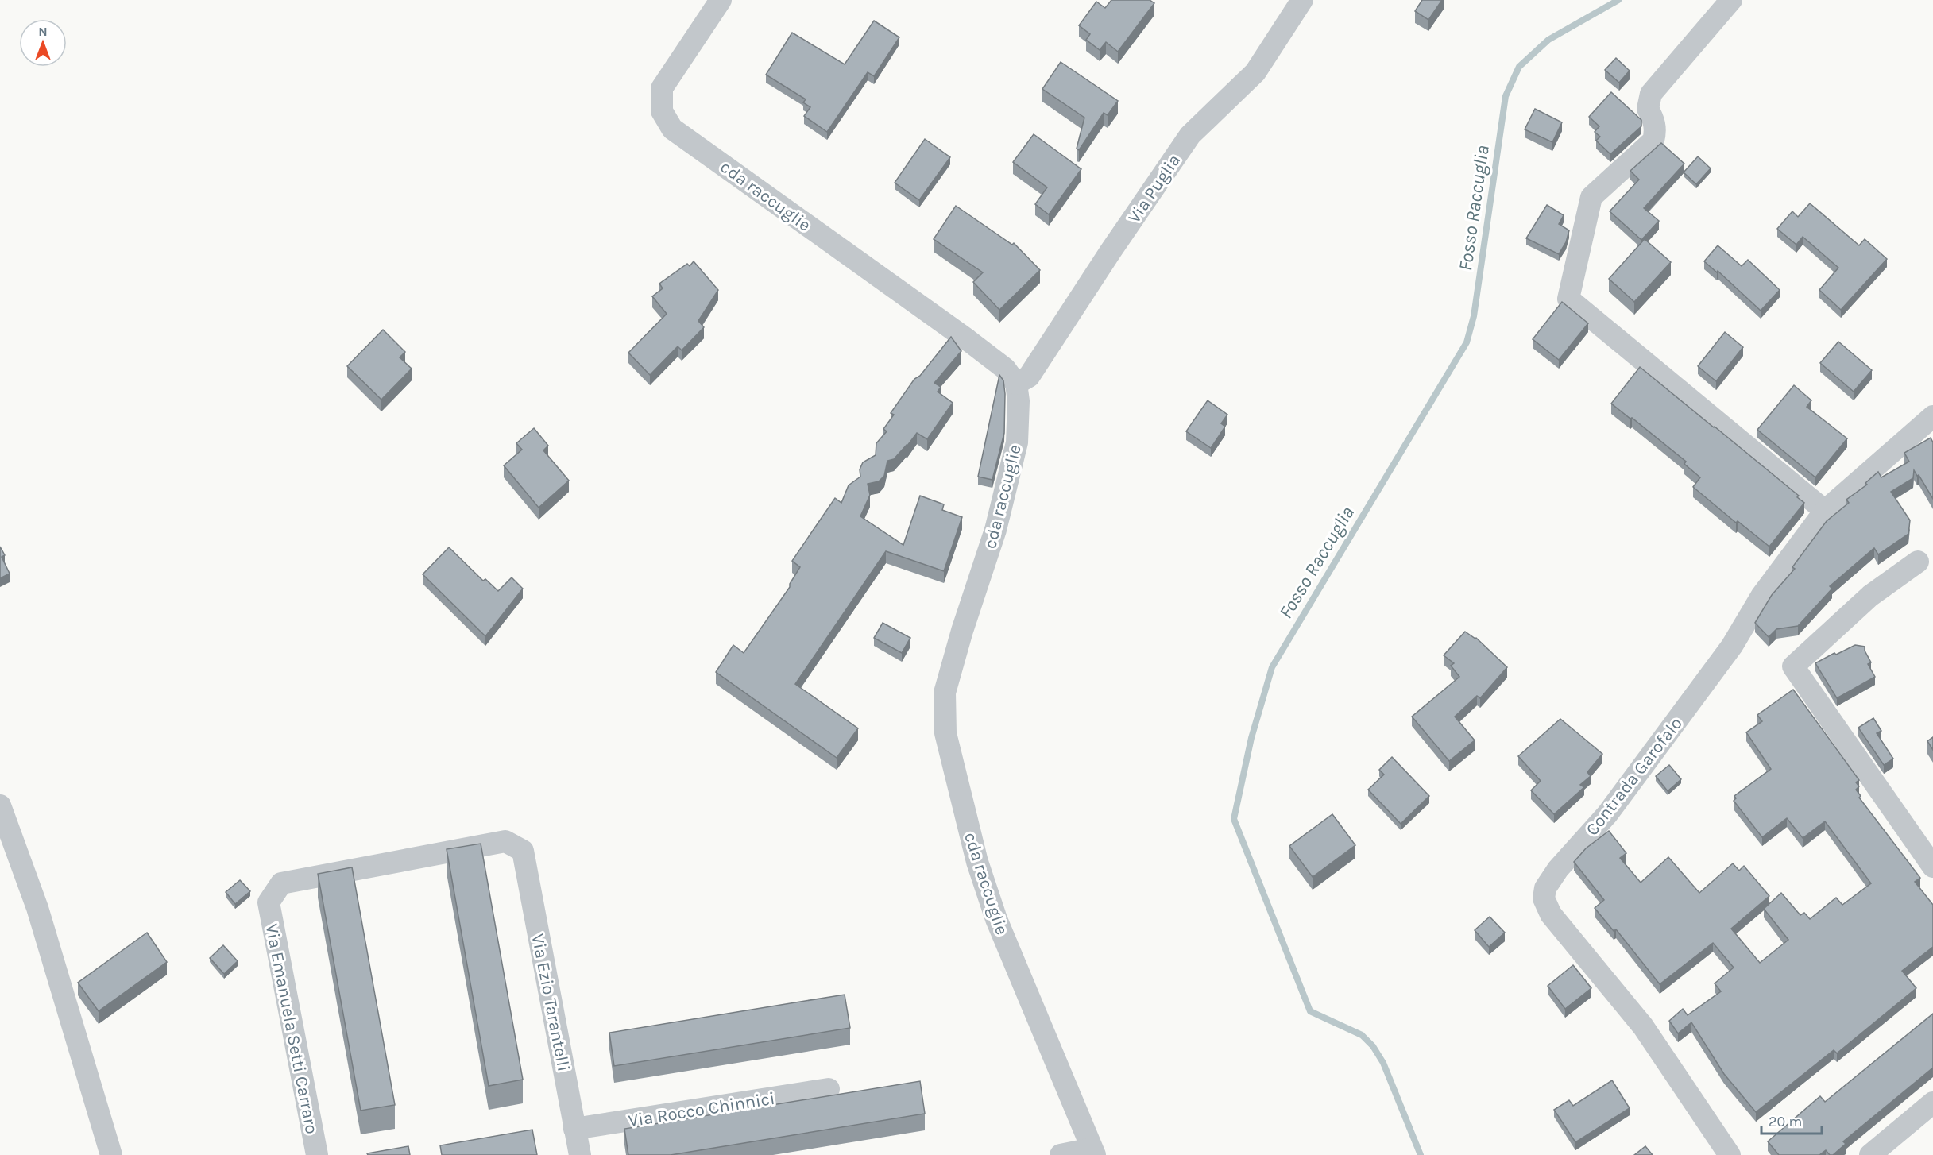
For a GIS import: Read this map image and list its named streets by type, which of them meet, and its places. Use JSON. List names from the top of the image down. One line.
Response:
{"streets":{"street":["Via Puglia","cda raccuglie","Contrada Garofalo","Via Ezio Tarantelli","Via Emanuela Setti Carraro","Via Rocco Chinnici"]},"crossings":[["Via Puglia","cda raccuglie"],["Via Ezio Tarantelli","Via Emanuela Setti Carraro"],["Via Ezio Tarantelli","Via Rocco Chinnici"]],"water":["Fosso Raccuglia"],"scale_bar":"20 m","north":"top"}
